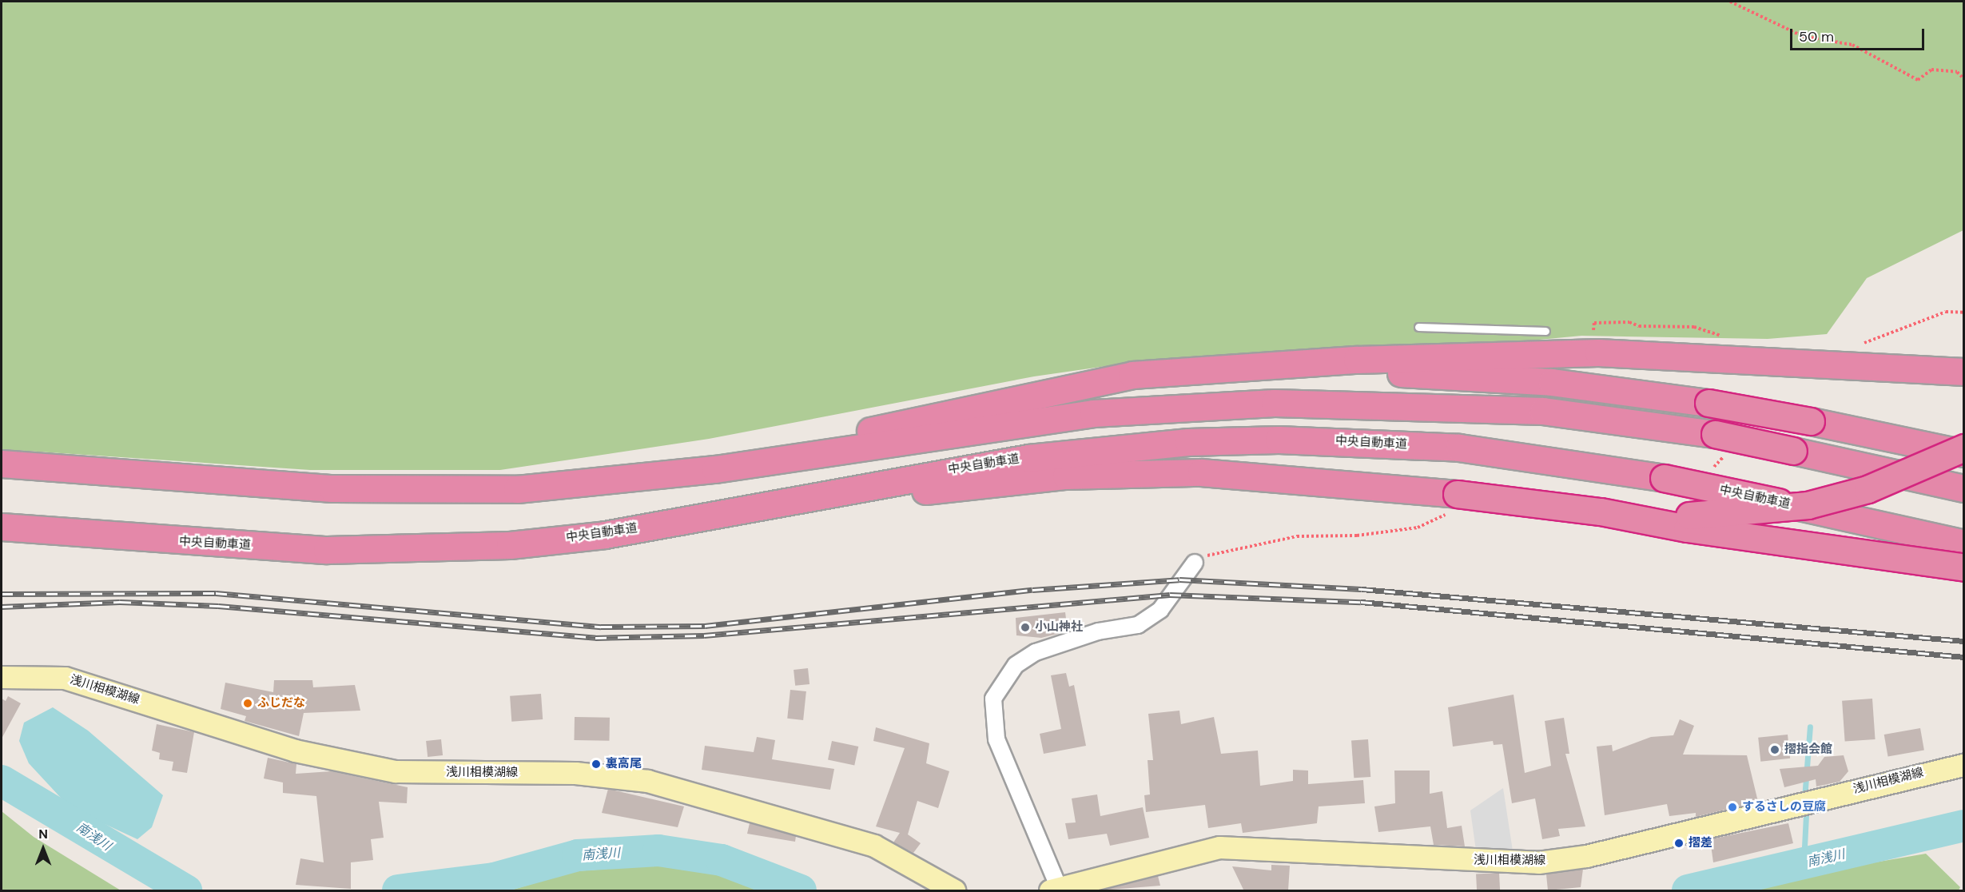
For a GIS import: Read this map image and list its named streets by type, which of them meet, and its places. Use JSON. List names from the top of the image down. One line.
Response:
{"streets":{"highway":["中央自動車道"],"main road":["浅川相模湖線"]},"water":["南浅川"],"places":["小山神社","ふじだな","摺指会館","裏高尾","するさしの豆腐","摺差"],"scale_bar":"50 m","north":"top"}
